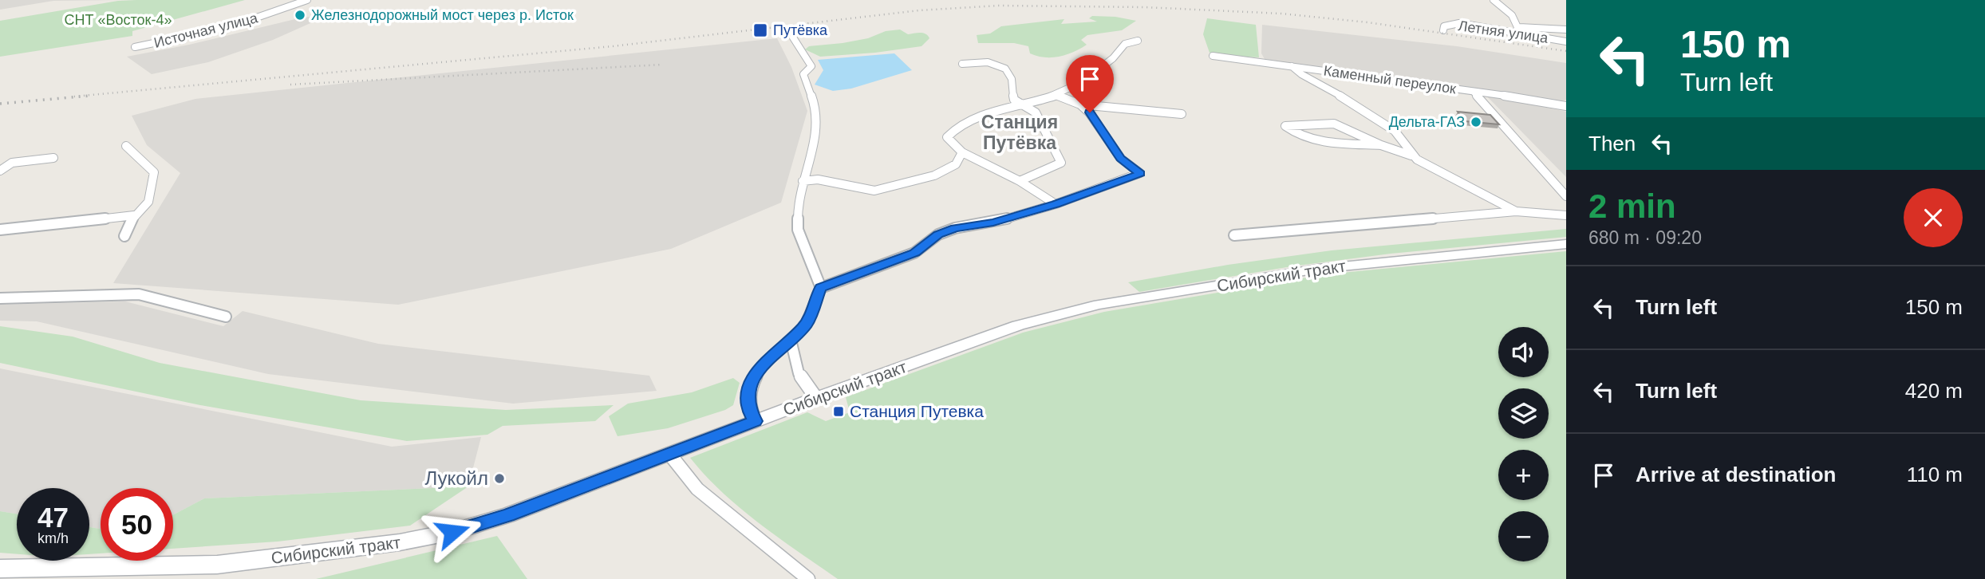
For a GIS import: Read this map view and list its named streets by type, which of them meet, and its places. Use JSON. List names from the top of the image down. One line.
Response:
{"streets":{"main road":["Сибирский тракт"],"street":["Источная улица","Летняя улица","Каменный переулок"]},"districts":["Станция Путёвка"],"parks":["СНТ «Восток-4»"],"places":{"other":["Железнодорожный мост через р. Исток","Дельта-ГАЗ","Лукойл"],"transit":["Путёвка","Станция Путевка"]},"page":{"turn":["150 m","Turn left"],"then":"Then","heading":["2 min","680 m · 09:20"],"list":[{"name":"Turn left","value":"150 m"},{"name":"Turn left","value":"420 m"},{"name":"Arrive at destination","value":"110 m"}],"map_buttons":["+","−"],"speed":"47 km/h","limit":"50"}}
